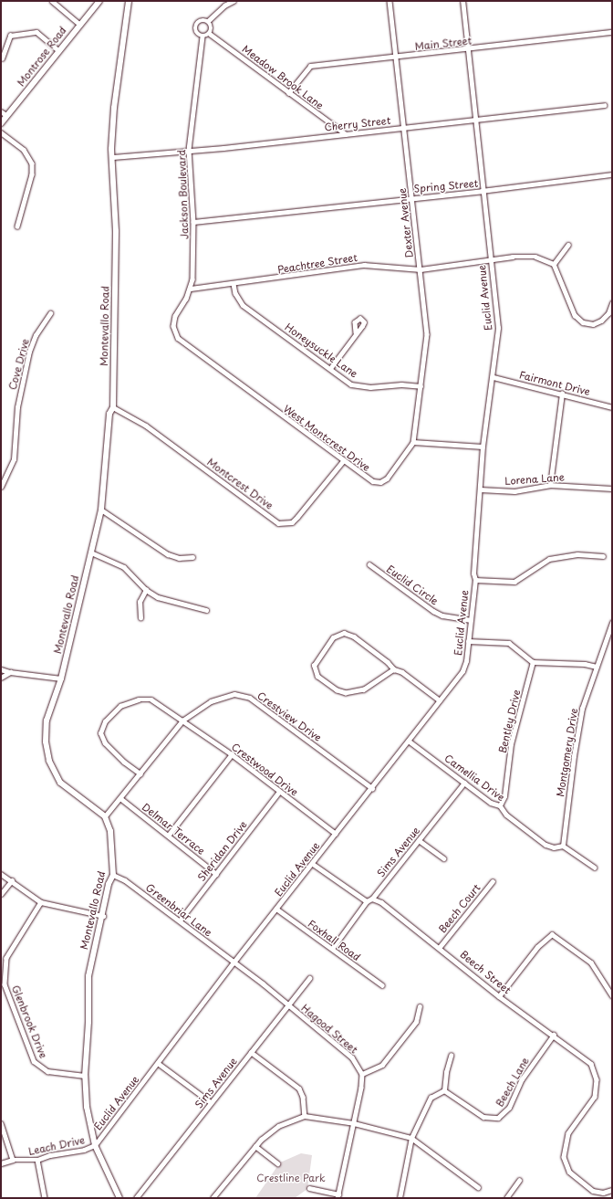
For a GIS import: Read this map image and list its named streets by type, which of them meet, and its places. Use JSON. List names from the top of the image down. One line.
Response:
{"streets":{"main road":["Montrose Road","Montevallo Road"],"street":["Main Street","Meadow Brook Lane","Cherry Street","Spring Street","Jackson Boulevard","Dexter Avenue","Peachtree Street","Euclid Avenue","Honeysuckle Lane","Cove Drive","Fairmont Drive","West Montcrest Drive","Lorena Lane","Montcrest Drive","Euclid Circle","Crestview Drive","Bentley Drive","Montgomery Drive","Crestwood Drive","Camellia Drive","Delmar Terrace","Sheridan Drive","Sims Avenue","Beech Court","Greenbriar Lane","Foxhall Road","Beech Street","Glenbrook Drive","Hagood Street","Beech Lane","Leach Drive"]},"crossings":[["Main Street","Meadow Brook Lane"],["Main Street","Dexter Avenue"],["Main Street","Euclid Avenue"],["Meadow Brook Lane","Cherry Street"],["Meadow Brook Lane","Jackson Boulevard"],["Cherry Street","Jackson Boulevard"],["Cherry Street","Dexter Avenue"],["Cherry Street","Euclid Avenue"],["Cherry Street","Montevallo Road"],["Spring Street","Jackson Boulevard"],["Spring Street","Dexter Avenue"],["Spring Street","Euclid Avenue"],["Jackson Boulevard","Peachtree Street"],["Jackson Boulevard","West Montcrest Drive"],["Dexter Avenue","Peachtree Street"],["Dexter Avenue","Honeysuckle Lane"],["Dexter Avenue","West Montcrest Drive"],["Peachtree Street","Euclid Avenue"],["Peachtree Street","Honeysuckle Lane"],["Euclid Avenue","Montevallo Road"],["Euclid Avenue","Fairmont Drive"],["Euclid Avenue","Lorena Lane"],["Euclid Avenue","Euclid Circle"],["Euclid Avenue","Crestview Drive"],["Euclid Avenue","Crestwood Drive"],["Euclid Avenue","Camellia Drive"],["Euclid Avenue","Greenbriar Lane"],["Euclid Avenue","Foxhall Road"],["Euclid Avenue","Hagood Street"],["Euclid Avenue","Leach Drive"],["Montevallo Road","Montcrest Drive"],["Montevallo Road","Crestview Drive"],["Montevallo Road","Greenbriar Lane"],["Montevallo Road","Glenbrook Drive"],["Montevallo Road","Leach Drive"],["West Montcrest Drive","Montcrest Drive"],["Crestview Drive","Crestwood Drive"],["Crestview Drive","Delmar Terrace"],["Bentley Drive","Camellia Drive"],["Montgomery Drive","Camellia Drive"],["Crestwood Drive","Sheridan Drive"],["Camellia Drive","Sims Avenue"],["Delmar Terrace","Sheridan Drive"],["Sheridan Drive","Greenbriar Lane"],["Sims Avenue","Foxhall Road"],["Sims Avenue","Beech Street"],["Sims Avenue","Hagood Street"],["Beech Court","Beech Street"],["Greenbriar Lane","Hagood Street"],["Beech Street","Beech Lane"]],"parks":["Crestline Park"]}
